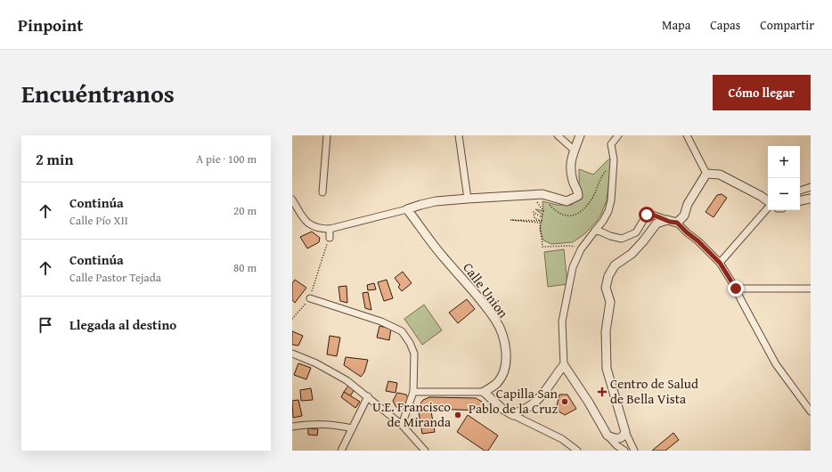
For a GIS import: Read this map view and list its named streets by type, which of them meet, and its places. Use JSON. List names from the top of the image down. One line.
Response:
{"streets":{"street":["Calle Union"]},"places":{"health":["Centro de Salud de Bella Vista"],"other":["Capilla San Pablo de la Cruz","U.E. Francisco de Miranda"]},"page":{"header":"Pinpoint","nav":["Mapa","Capas","Compartir"],"title":"Encuéntranos","buttons":"Cómo llegar","heading":["2 min","A pie · 100 m"],"map_buttons":["+","−"],"list":[["Continúa","Calle Pío XII","20 m"],["Continúa","Calle Pastor Tejada","80 m"],"Llegada al destino"]}}
